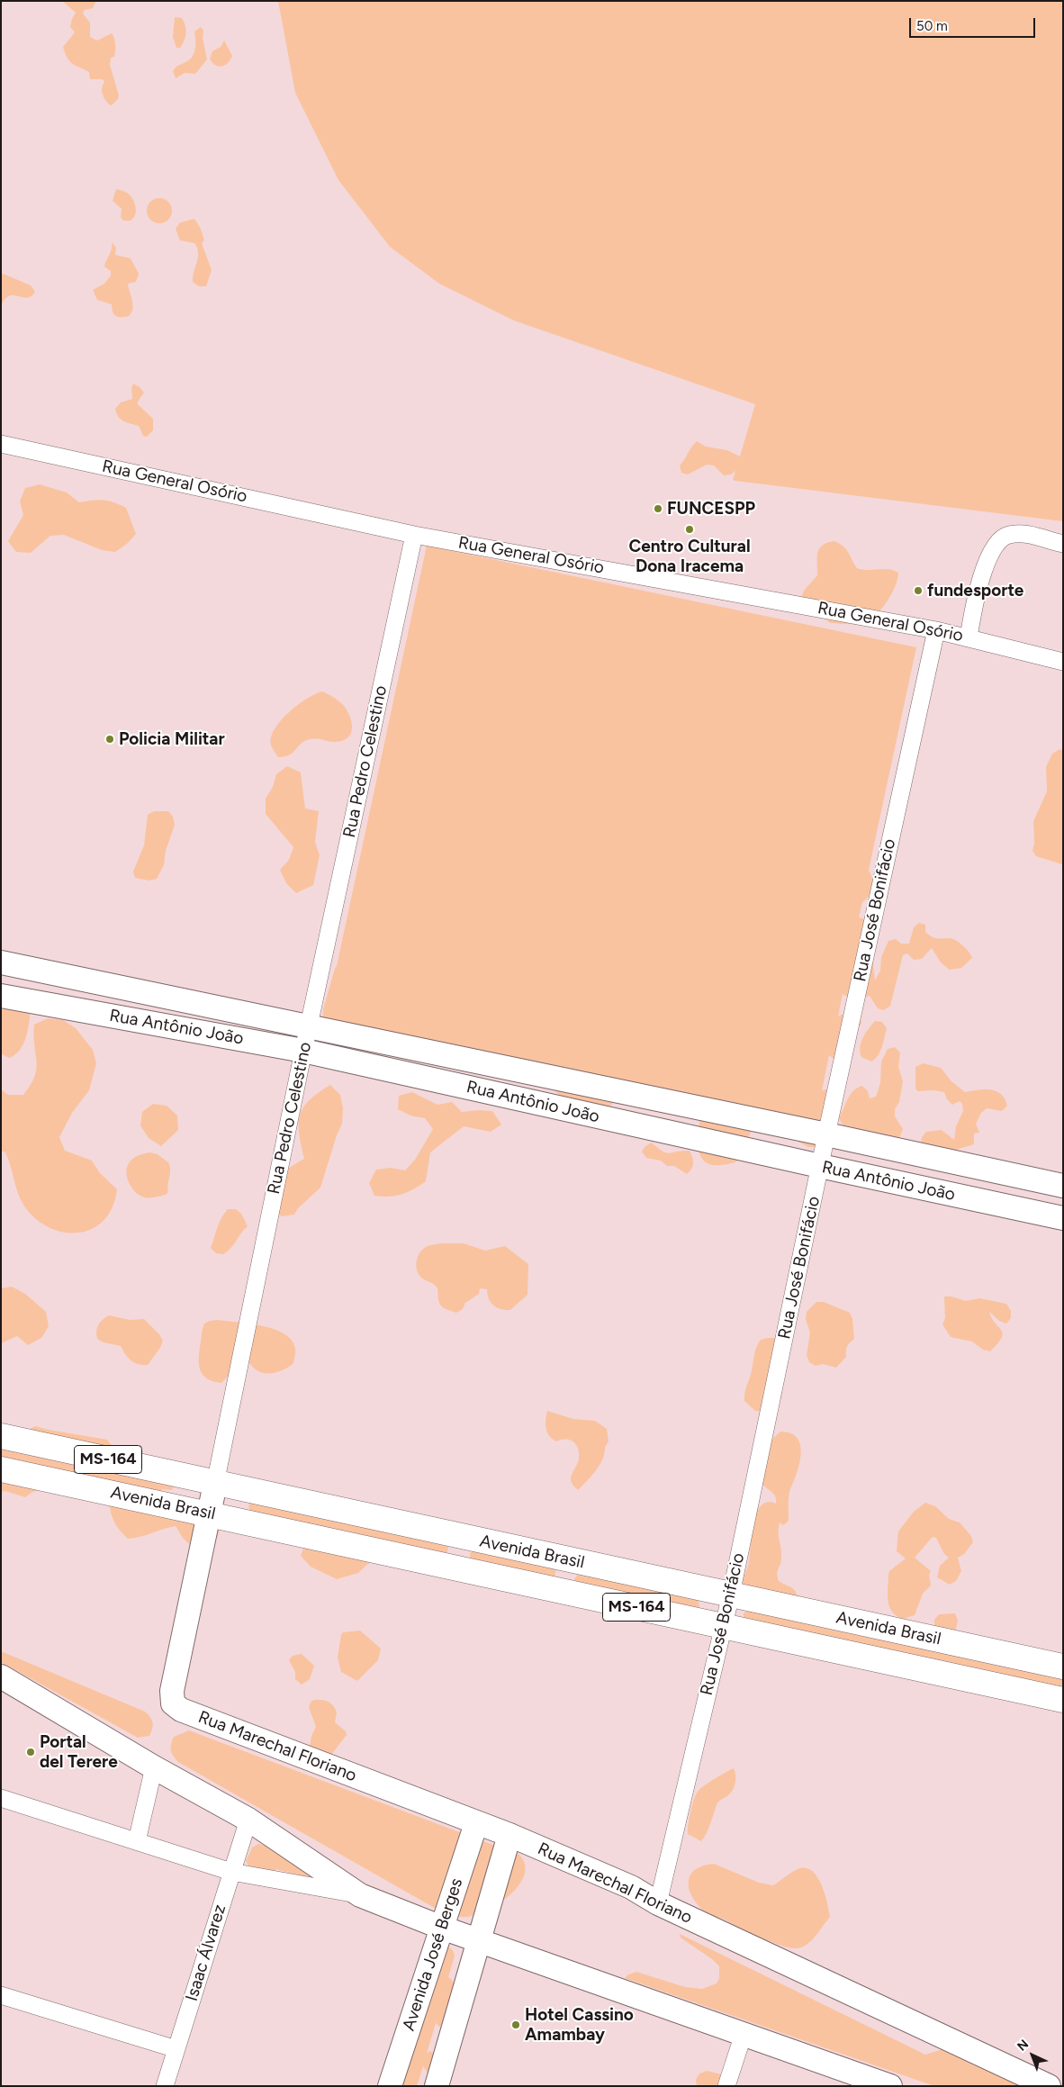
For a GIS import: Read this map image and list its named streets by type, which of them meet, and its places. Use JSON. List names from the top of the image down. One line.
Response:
{"streets":{"main road":["Rua Pedro Celestino","Rua Antônio João","MS-164","Avenida Brasil","Rua Marechal Floriano","Avenida José Berges"],"street":["Rua General Osório","Rua José Bonifácio","Isaac Álvarez"]},"crossings":[["Rua General Osório","Rua Pedro Celestino"],["Rua General Osório","Rua José Bonifácio"],["Rua Pedro Celestino","Rua Antônio João"],["Rua Pedro Celestino","Avenida Brasil"],["Rua Pedro Celestino","Rua Marechal Floriano"],["Rua José Bonifácio","Rua Antônio João"],["Rua José Bonifácio","Avenida Brasil"],["Rua José Bonifácio","Rua Marechal Floriano"],["Rua Marechal Floriano","Avenida José Berges"]],"places":["FUNCESPP","Centro Cultural Dona Iracema","fundesporte","Policia Militar","Portal del Terere","Hotel Cassino Amambay"],"scale_bar":"50 m","north":"top left"}
